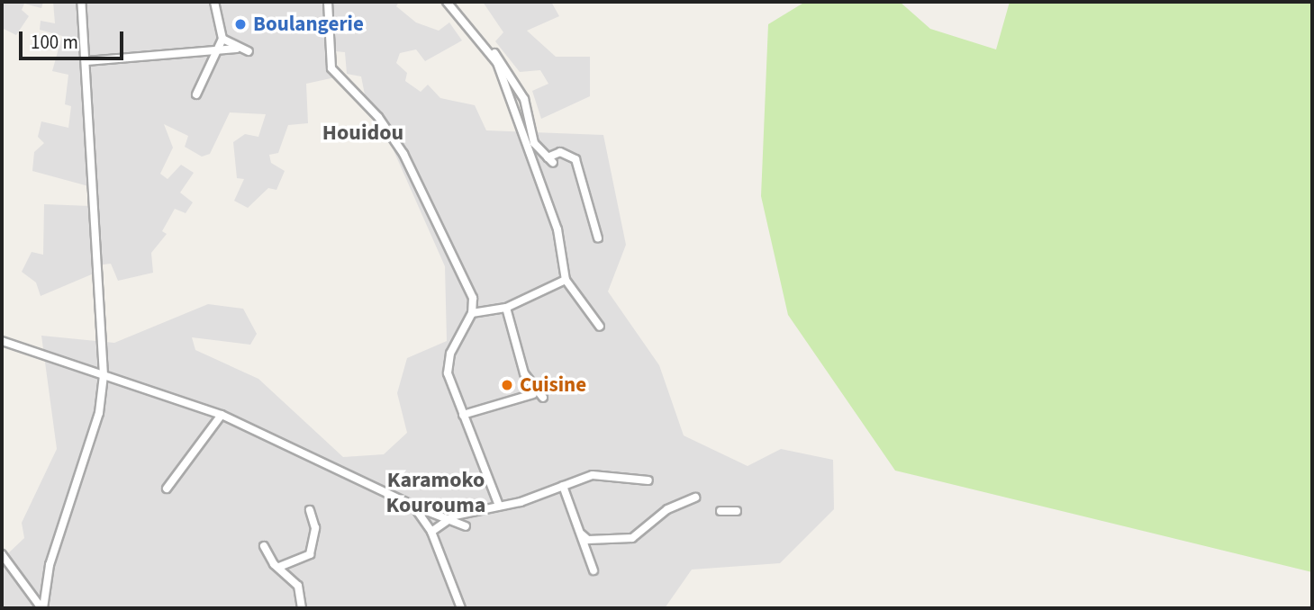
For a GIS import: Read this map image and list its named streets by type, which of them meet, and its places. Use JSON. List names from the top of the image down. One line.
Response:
{"districts":["Houidou","Karamoko Kourouma"],"places":["Boulangerie","Cuisine"],"scale_bar":"100 m"}
